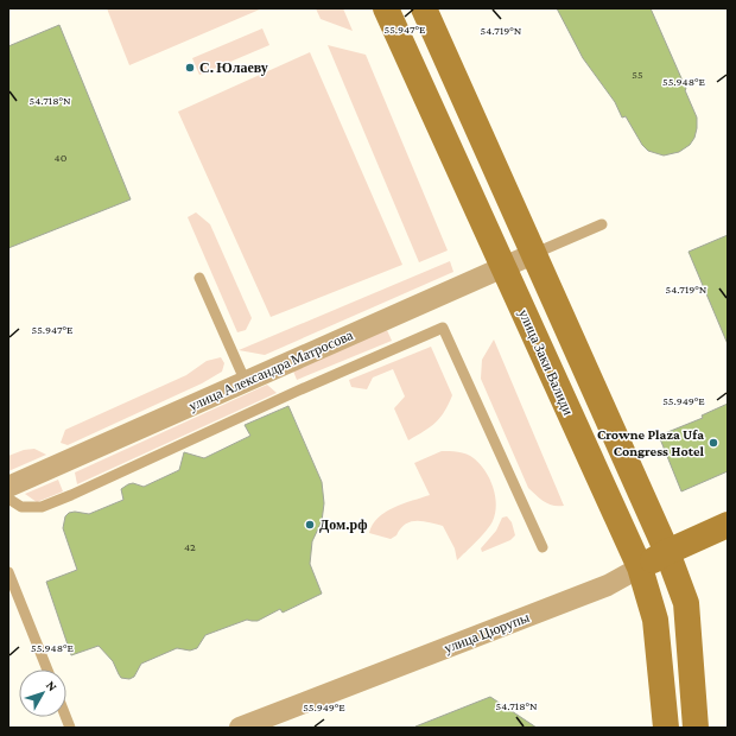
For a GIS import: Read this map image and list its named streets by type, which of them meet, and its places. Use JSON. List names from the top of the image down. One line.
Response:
{"streets":{"main road":["улица Заки Валиди","улица Цюрупы"],"street":["улица Александра Матросова"]},"crossings":[["улица Заки Валиди","улица Александра Матросова"],["улица Заки Валиди","улица Цюрупы"]],"places":["С. Юлаеву","Crowne Plaza Ufa Congress Hotel","Дом.рф"],"house_numbers":["55","40","42"],"north":"top right","coordinates":["55.947°E","54.719°N","55.948°E","54.718°N","55.949°E"]}
